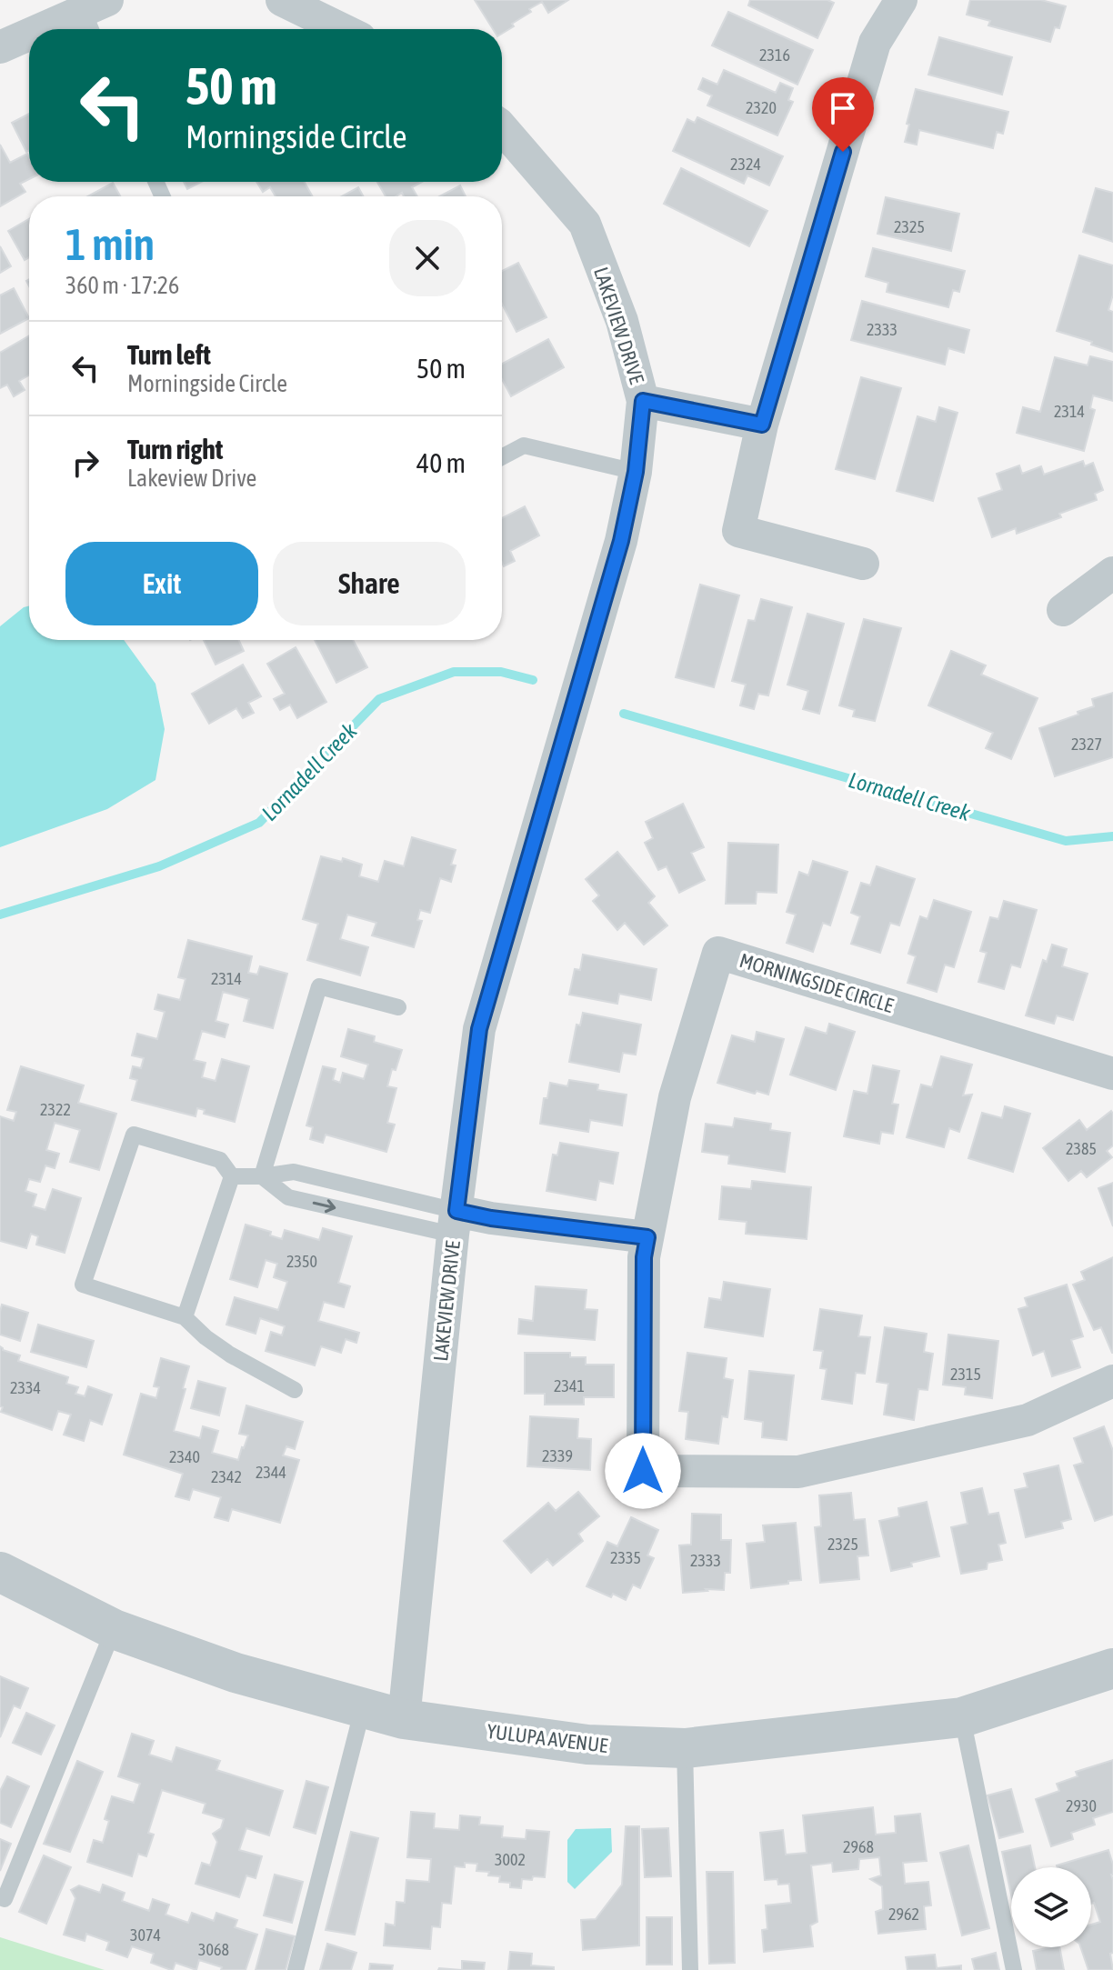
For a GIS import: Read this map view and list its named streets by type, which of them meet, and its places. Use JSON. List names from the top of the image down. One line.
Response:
{"streets":{"street":["LAKEVIEW DRIVE","MORNINGSIDE CIRCLE","YULUPA AVENUE"]},"crossings":[["LAKEVIEW DRIVE","YULUPA AVENUE"]],"water":["Lornadell Creek"],"house_numbers":["2316","2320","2324","2325","2333","2314","2327","2314","2322","2385","2350","2315","2341","2334","2339","2340","2344","2342","2325","2335","2333","2930","2968","3002","2962","3074","3068"],"page":{"turn":["50 m","Morningside Circle"],"heading":["1 min","360 m · 17:26"],"list":[{"name":"Turn left","note":"Morningside Circle","value":"50 m"},{"name":"Turn right","note":"Lakeview Drive","value":"40 m"}],"buttons":["Exit","Share"]}}
